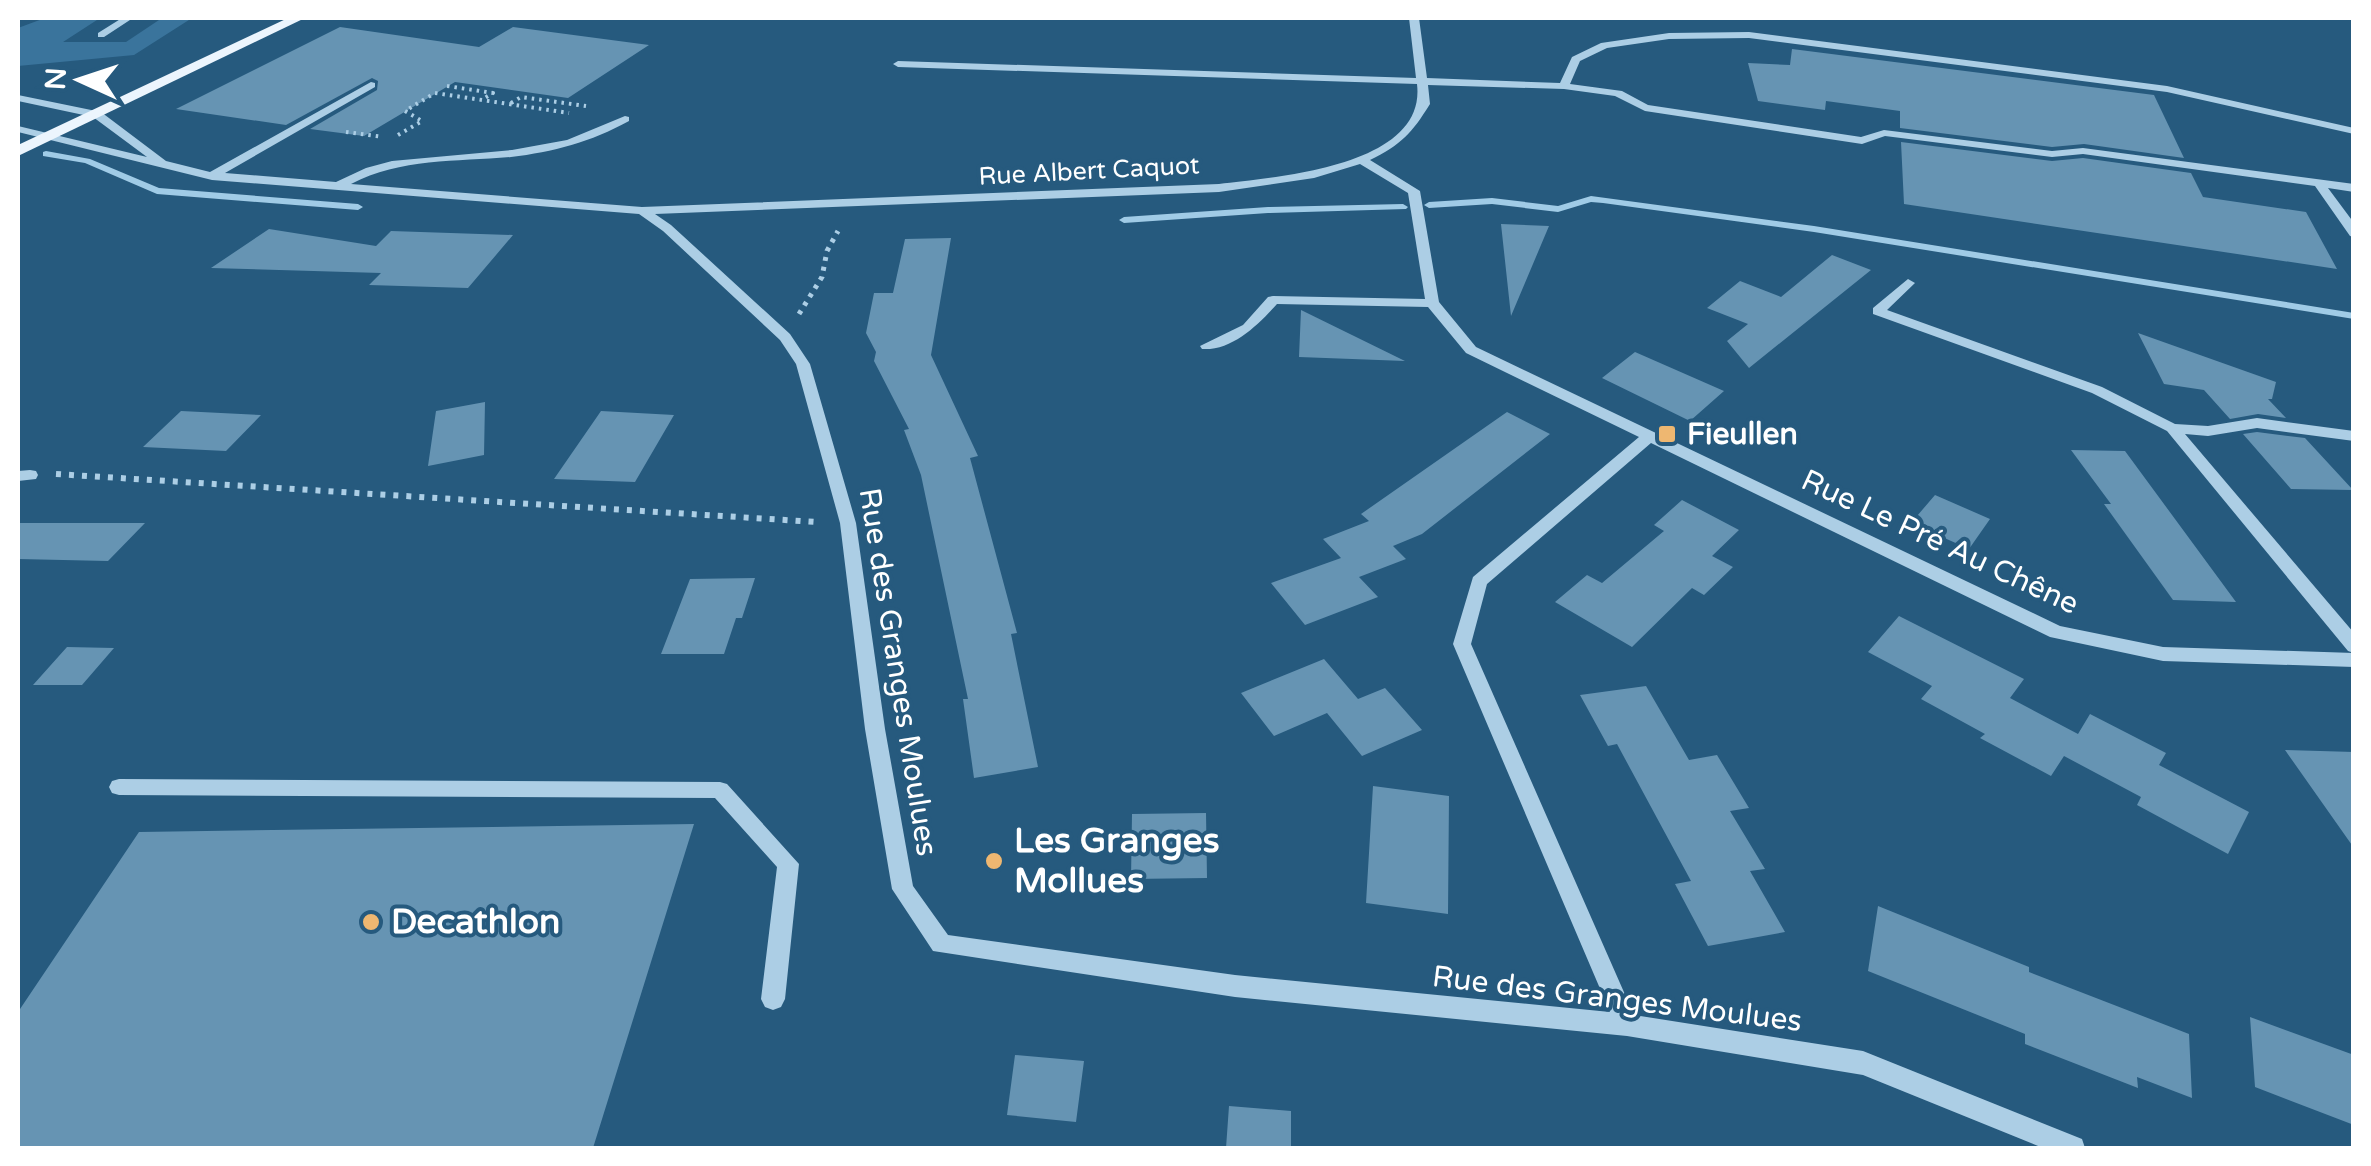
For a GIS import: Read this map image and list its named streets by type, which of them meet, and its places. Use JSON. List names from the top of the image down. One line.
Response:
{"streets":{"street":["Rue Albert Caquot","Rue Le Pré Au Chêne","Rue des Granges Moulues"]},"crossings":[["Rue Albert Caquot","Rue des Granges Moulues"]],"places":{"transit":["Fieullen"],"other":["Les Granges Mollues","Decathlon"]},"north":"left"}
